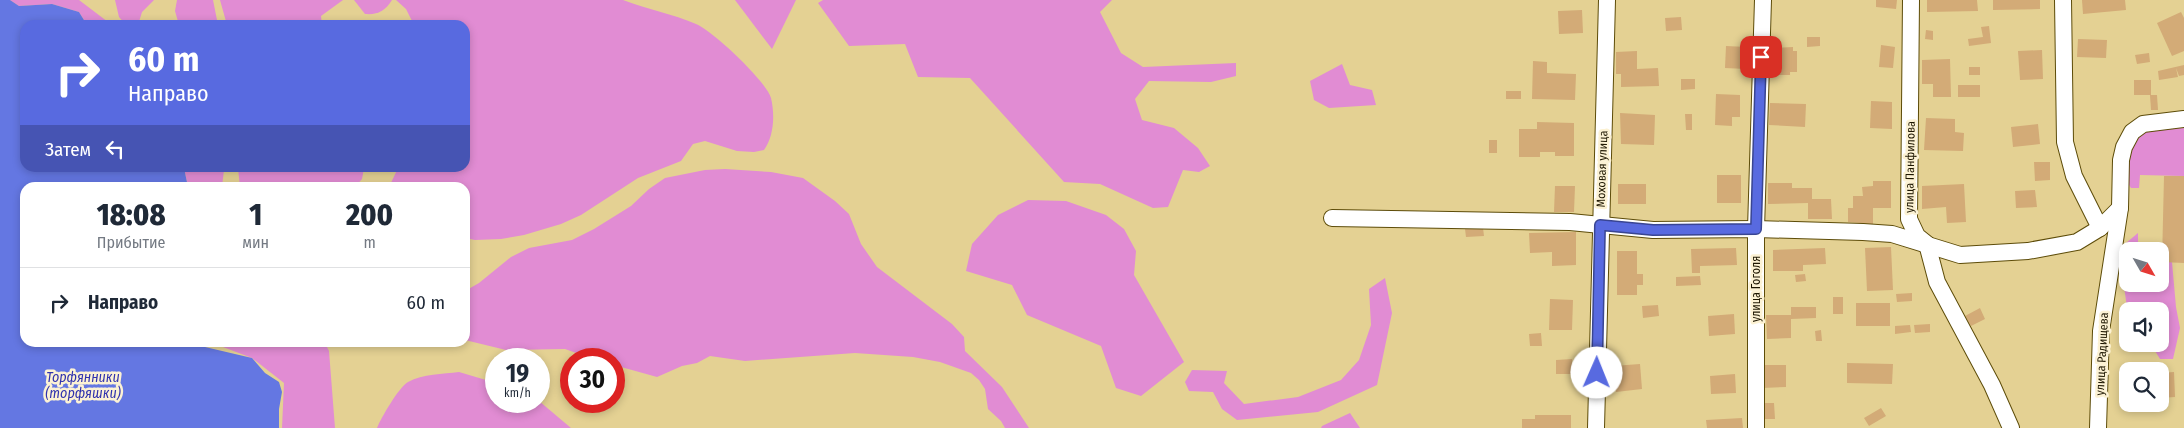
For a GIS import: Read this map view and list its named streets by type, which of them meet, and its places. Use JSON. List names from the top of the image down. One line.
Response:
{"streets":{"street":["улица Панфилова","Моховая улица","улица Гоголя","улица Радищева"]},"water":["Торфянники (торфяшки)"],"north":"bottom right","page":{"turn":["60 m","Направо"],"then":"Затем","eta":["18:08","Прибытие","1","мин","200","m"],"list":[{"name":"Направо","value":"60 m"}],"speed":"19 km/h","limit":"30"}}
